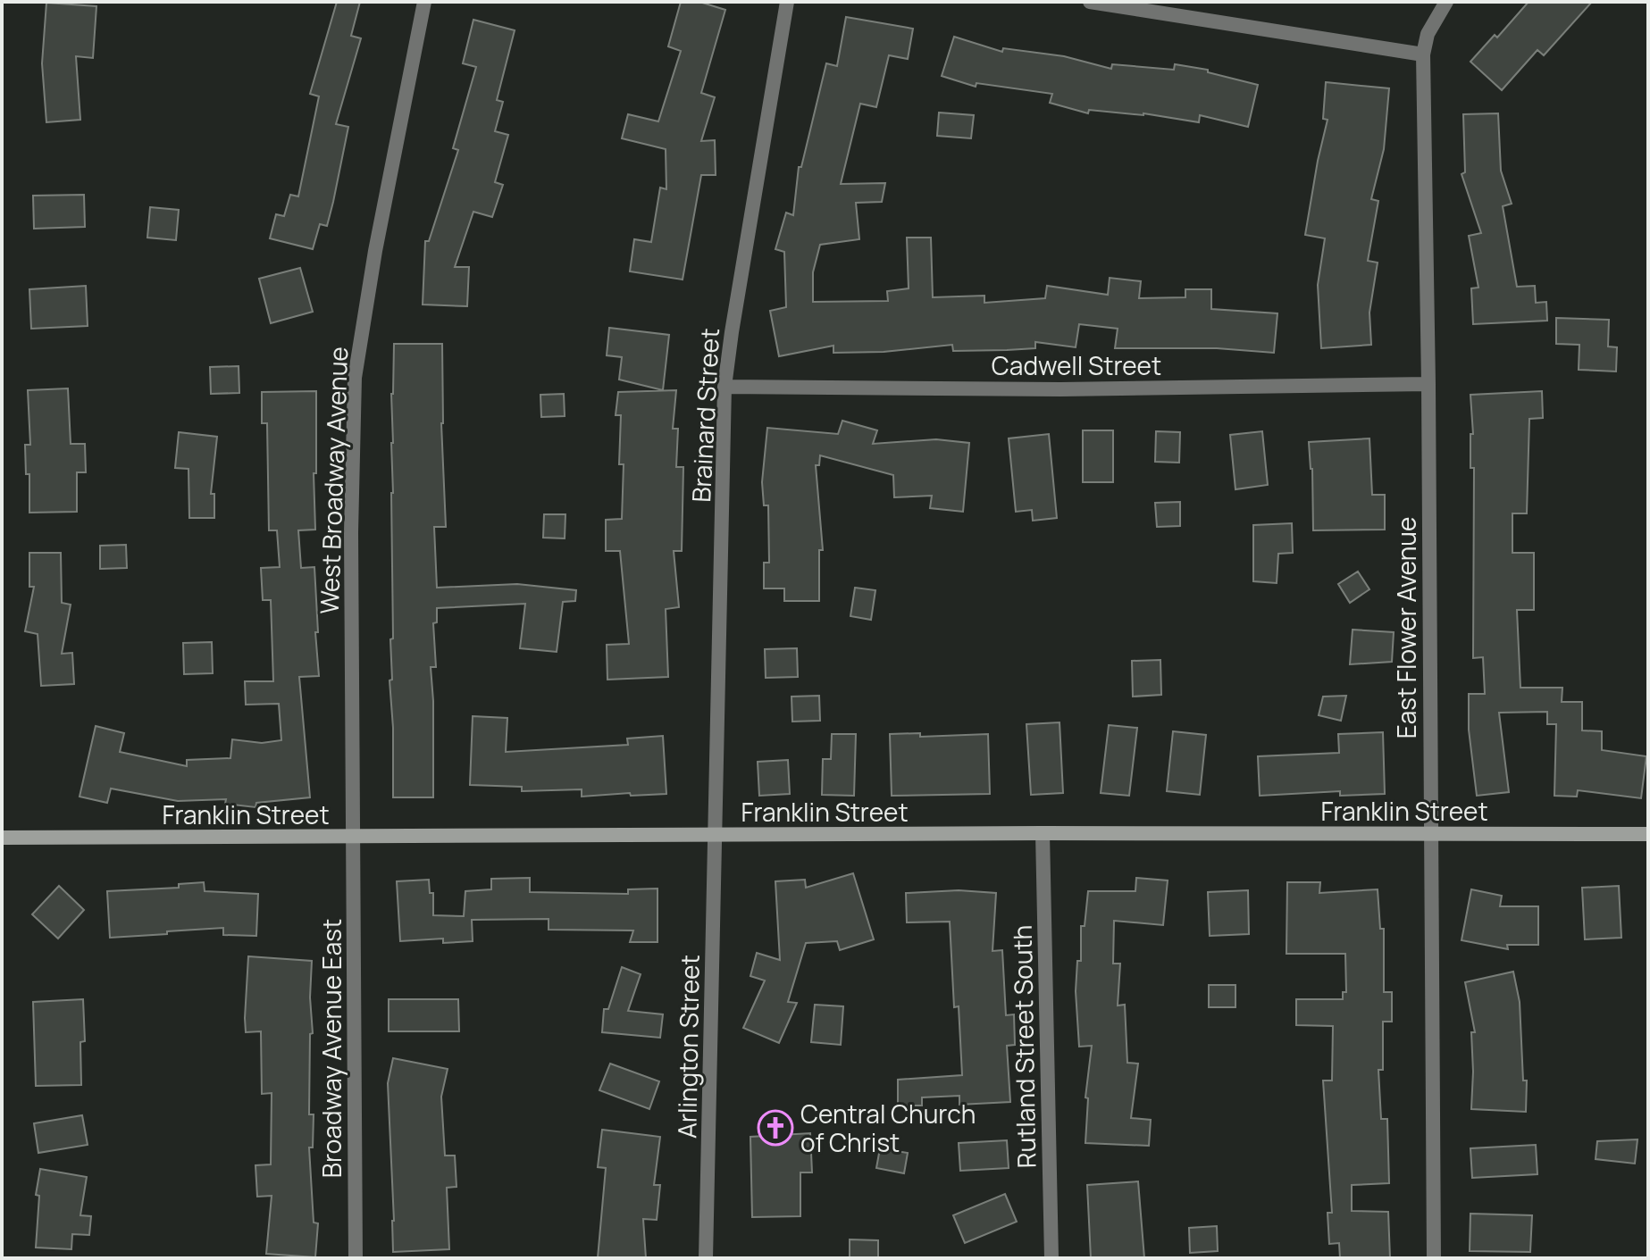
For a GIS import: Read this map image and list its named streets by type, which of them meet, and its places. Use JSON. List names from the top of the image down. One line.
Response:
{"streets":{"street":["Cadwell Street","Brainard Street","West Broadway Avenue","East Flower Avenue","Franklin Street","Arlington Street","Rutland Street South","Broadway Avenue East"]},"crossings":[["Cadwell Street","Brainard Street"],["Cadwell Street","East Flower Avenue"],["Brainard Street","Franklin Street"],["Brainard Street","Arlington Street"],["West Broadway Avenue","Franklin Street"],["West Broadway Avenue","Broadway Avenue East"],["East Flower Avenue","Franklin Street"],["Franklin Street","Arlington Street"],["Franklin Street","Rutland Street South"],["Franklin Street","Broadway Avenue East"]],"places":{"church":["Central Church of Christ"]}}
